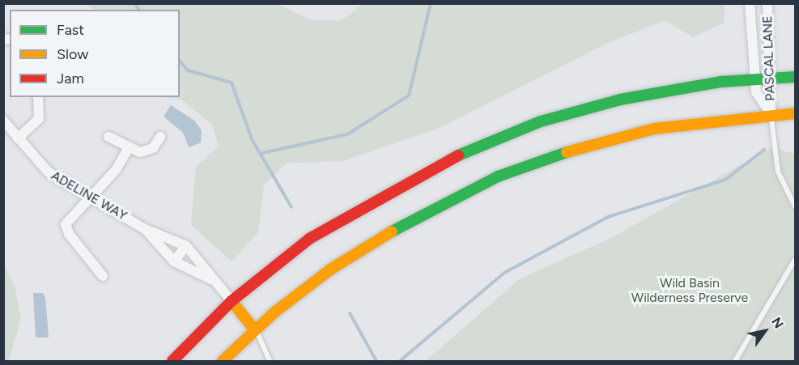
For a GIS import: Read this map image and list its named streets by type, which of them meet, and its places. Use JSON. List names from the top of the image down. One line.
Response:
{"streets":{"street":["PASCAL LANE","ADELINE WAY"]},"parks":["Wild Basin Wilderness Preserve"],"legend":["Fast","Slow","Jam"],"north":"top right"}
